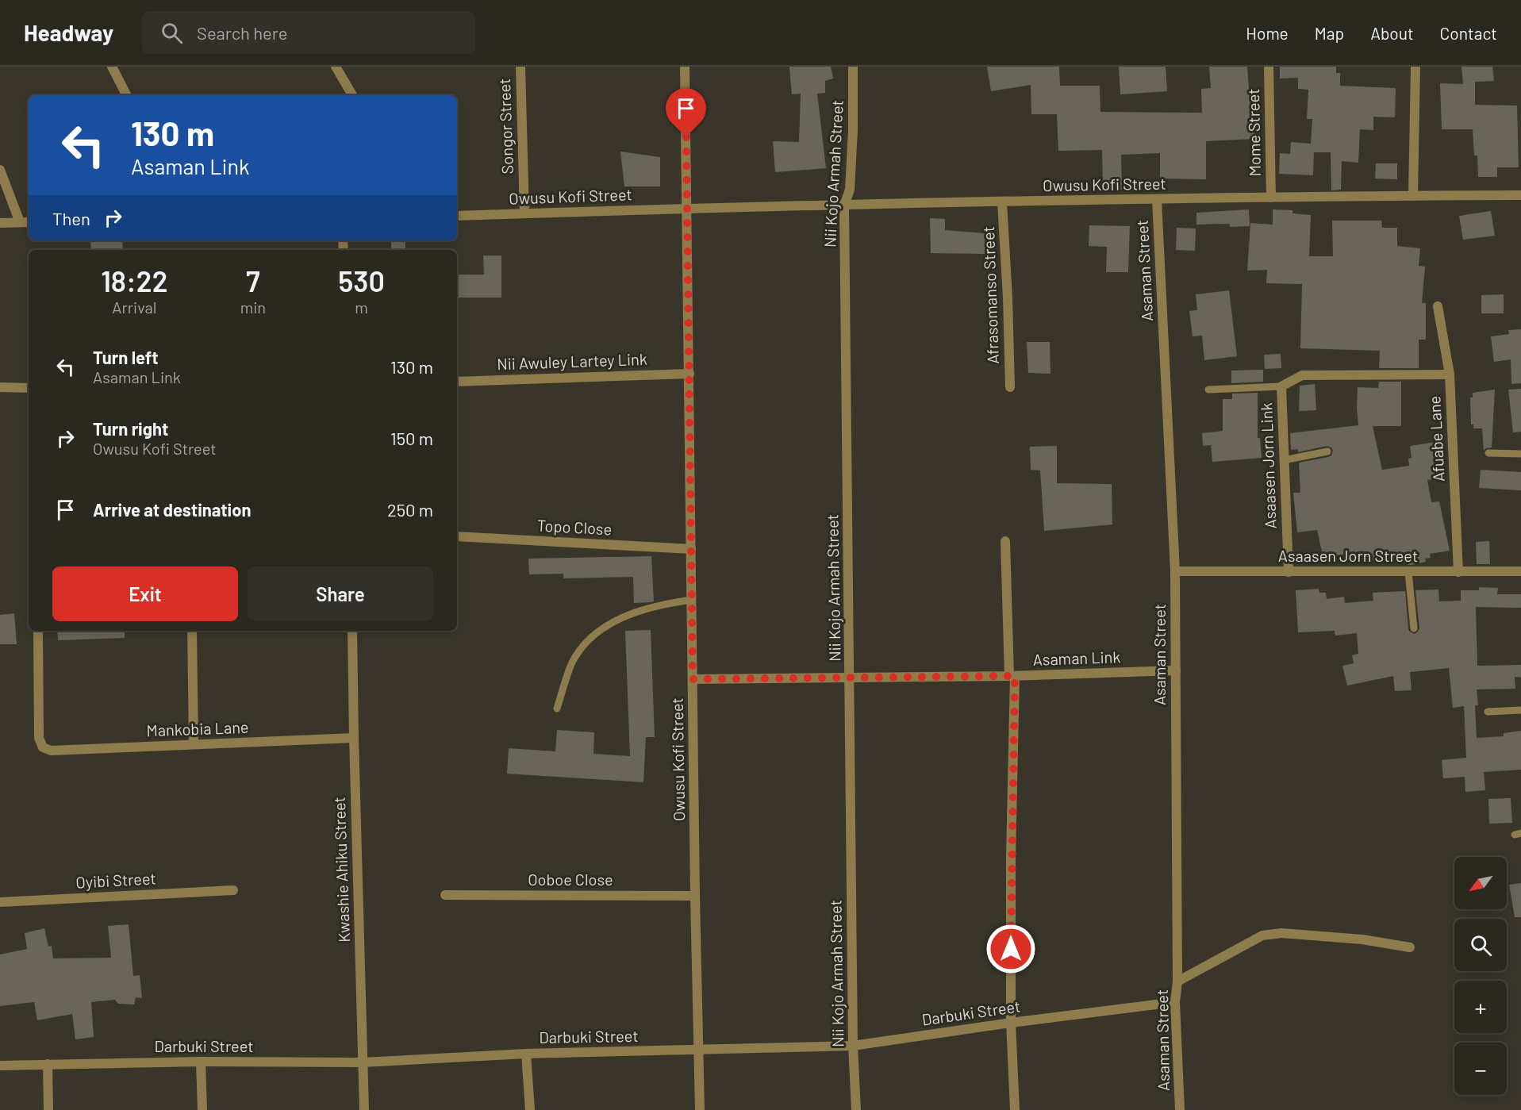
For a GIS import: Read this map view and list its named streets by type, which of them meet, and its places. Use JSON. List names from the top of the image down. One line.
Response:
{"streets":{"street":["Songor Street","Mome Street","Nii Kojo Armah Street","Owusu Kofi Street","Asaman Street","Afrasomanso Street","Nii Awuley Lartey Link","Afuabe Lane","Asaasen Jorn Link","Topo Close","Asaasen Jorn Street","Asaman Link","Mankobia Lane","Kwashie Ahiku Street","Ooboe Close","Oyibi Street","Darbuki Street"]},"crossings":[["Songor Street","Owusu Kofi Street"],["Mome Street","Owusu Kofi Street"],["Nii Kojo Armah Street","Owusu Kofi Street"],["Nii Kojo Armah Street","Asaman Link"],["Nii Kojo Armah Street","Darbuki Street"],["Owusu Kofi Street","Asaman Street"],["Owusu Kofi Street","Afrasomanso Street"],["Owusu Kofi Street","Nii Awuley Lartey Link"],["Owusu Kofi Street","Topo Close"],["Owusu Kofi Street","Asaman Link"],["Owusu Kofi Street","Ooboe Close"],["Owusu Kofi Street","Darbuki Street"],["Asaman Street","Asaasen Jorn Street"],["Asaman Street","Asaman Link"],["Asaman Street","Darbuki Street"],["Afuabe Lane","Asaasen Jorn Link"],["Afuabe Lane","Asaasen Jorn Street"],["Asaasen Jorn Link","Asaasen Jorn Street"],["Mankobia Lane","Kwashie Ahiku Street"],["Kwashie Ahiku Street","Darbuki Street"]],"north":"bottom left","page":{"header":"Headway","search":"Search here","nav":["Home","Map","About","Contact"],"turn":["130 m","Asaman Link"],"then":"Then","eta":["18:22","Arrival","7","min","530","m"],"list":[{"name":"Turn left","note":"Asaman Link","value":"130 m"},{"name":"Turn right","note":"Owusu Kofi Street","value":"150 m"},{"name":"Arrive at destination","value":"250 m"}],"buttons":["Exit","Share"],"map_buttons":["+","−"]}}
